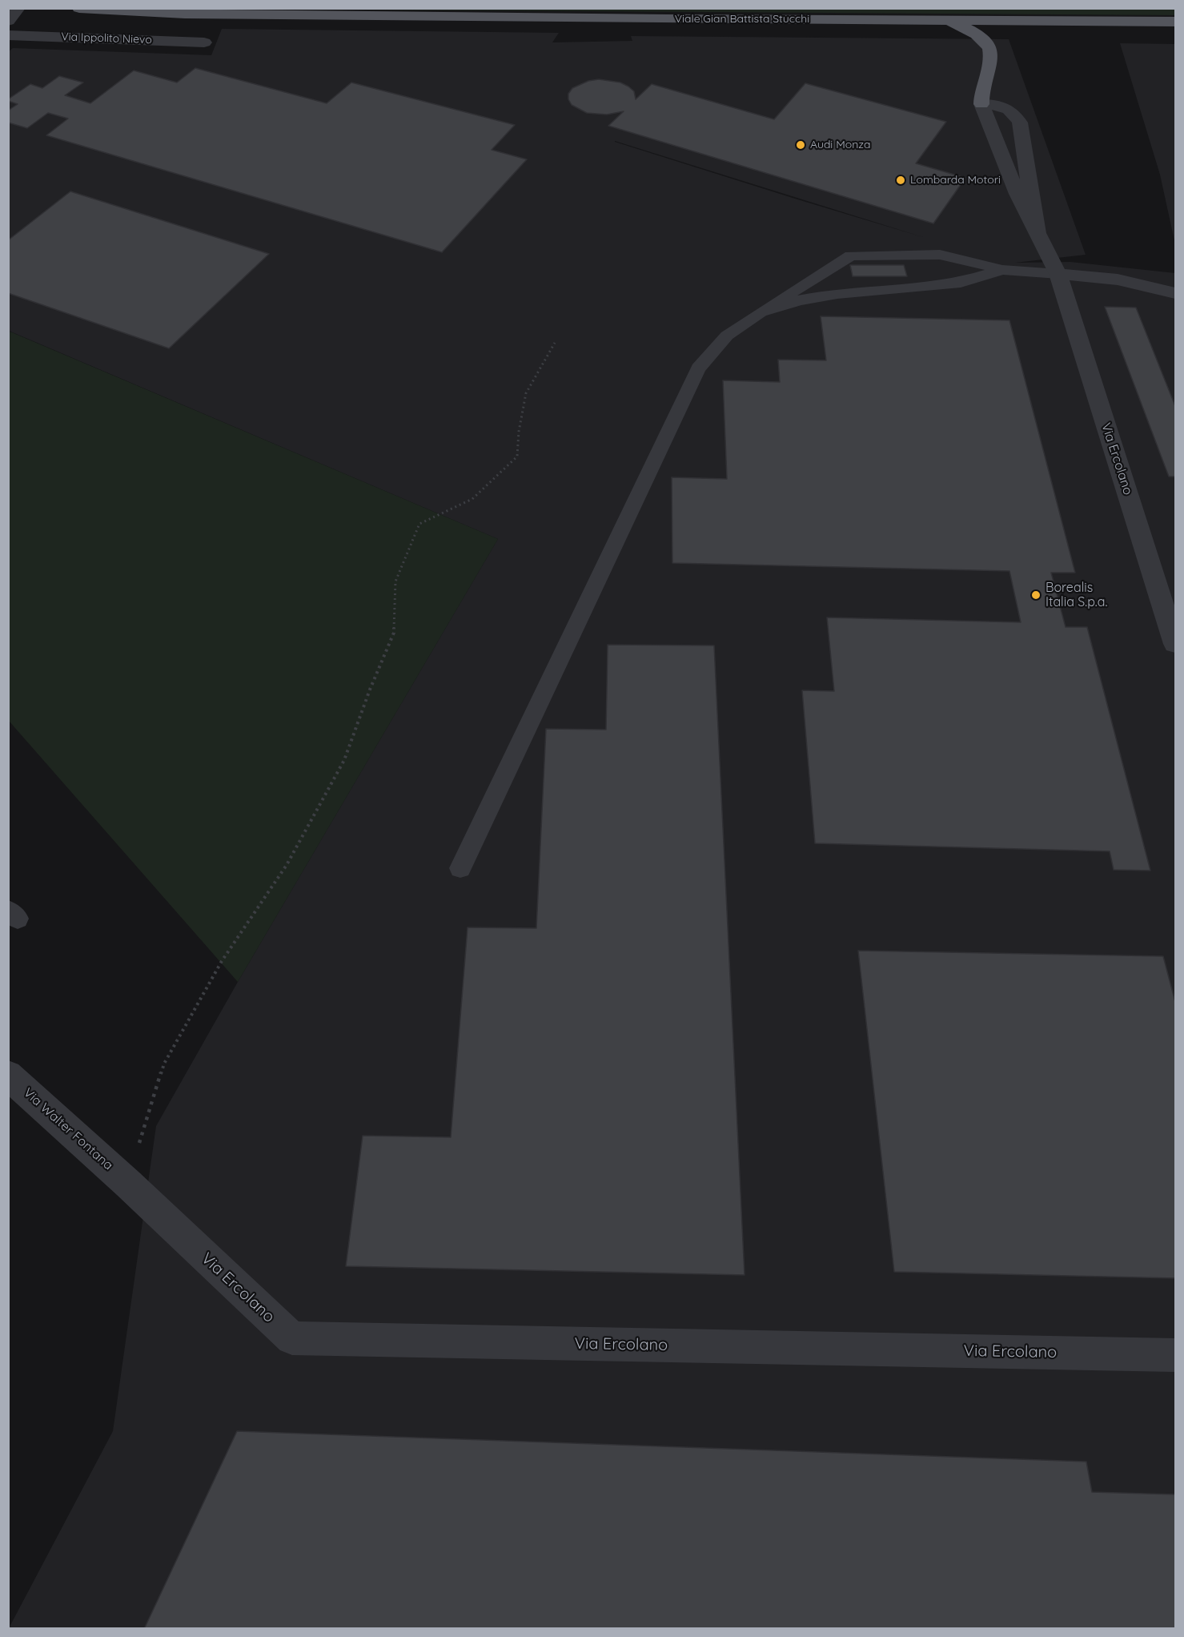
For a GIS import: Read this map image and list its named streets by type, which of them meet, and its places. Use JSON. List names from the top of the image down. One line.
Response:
{"streets":{"main road":["Viale Gian Battista Stucchi"],"street":["Via Ippolito Nievo","Via Ercolano","Via Walter Fontana"]},"crossings":[["Via Ercolano","Via Walter Fontana"]],"places":["Audi Monza","Lombarda Motori","Borealis Italia S.p.a."]}
